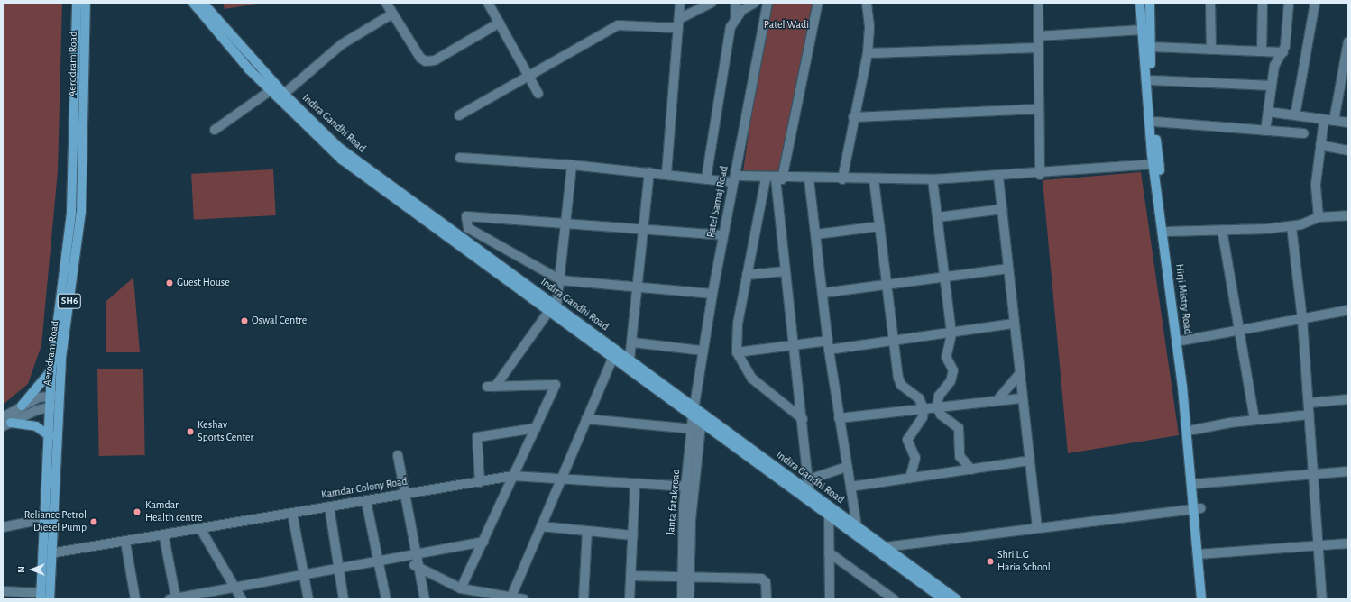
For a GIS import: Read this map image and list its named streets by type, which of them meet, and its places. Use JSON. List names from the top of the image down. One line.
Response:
{"streets":{"main road":["Aerodram Road","Indira Gandhi Road","Hirji Mistry Road","SH6"],"street":["Patel Samaj Road","Kamdar Colony Road","Janta fatak road"]},"crossings":[["Aerodram Road","Kamdar Colony Road"],["Indira Gandhi Road","Patel Samaj Road"],["Indira Gandhi Road","Janta fatak road"],["Patel Samaj Road","Janta fatak road"],["Kamdar Colony Road","Janta fatak road"]],"parks":["Patel Wadi"],"places":["Guest House","Oswal Centre","Keshav Sports Center","Kamdar Health centre","Reliance Petrol Diesel Pump","Shri L.G Haria School"],"north":"left"}
